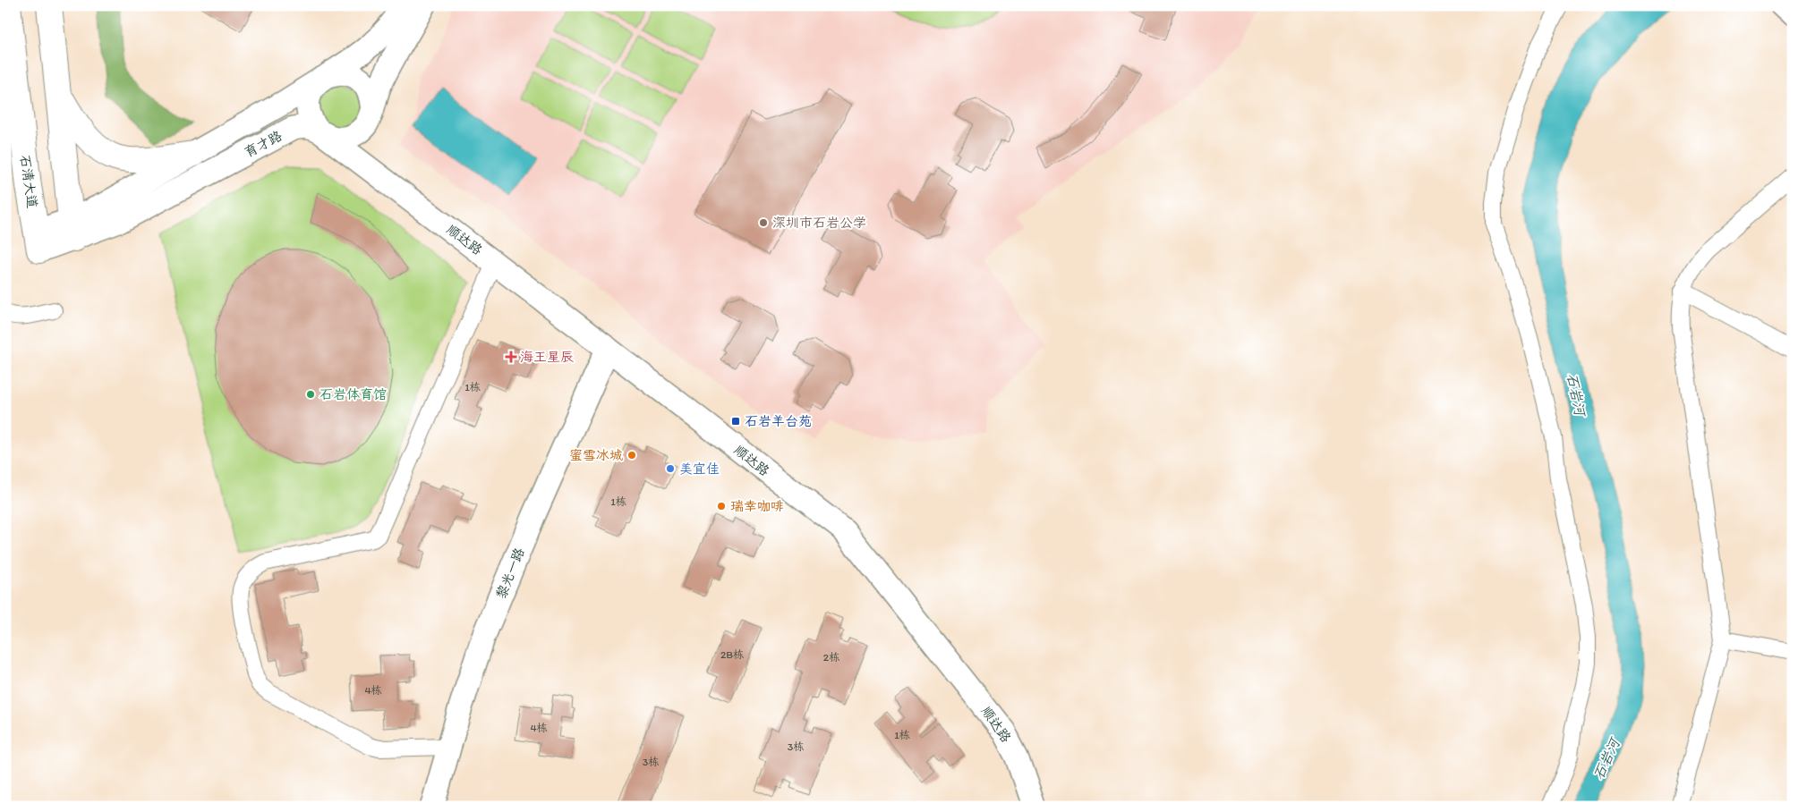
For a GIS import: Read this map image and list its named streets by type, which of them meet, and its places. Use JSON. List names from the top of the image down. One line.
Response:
{"streets":{"main road":["石清大道"],"street":["育才路","顺达路","黎光一路"]},"crossings":[["育才路","石清大道"],["育才路","顺达路"],["顺达路","黎光一路"]],"water":["石岩河"],"places":{"other":["深圳市石岩公学","石岩体育馆","蜜雪冰城","美宜佳","瑞幸咖啡"],"health":["海王星辰"],"transit":["石岩羊台苑"]},"house_numbers":["1栋","1栋","2B栋","2栋","4栋","4栋","1栋","3栋","3栋"]}
